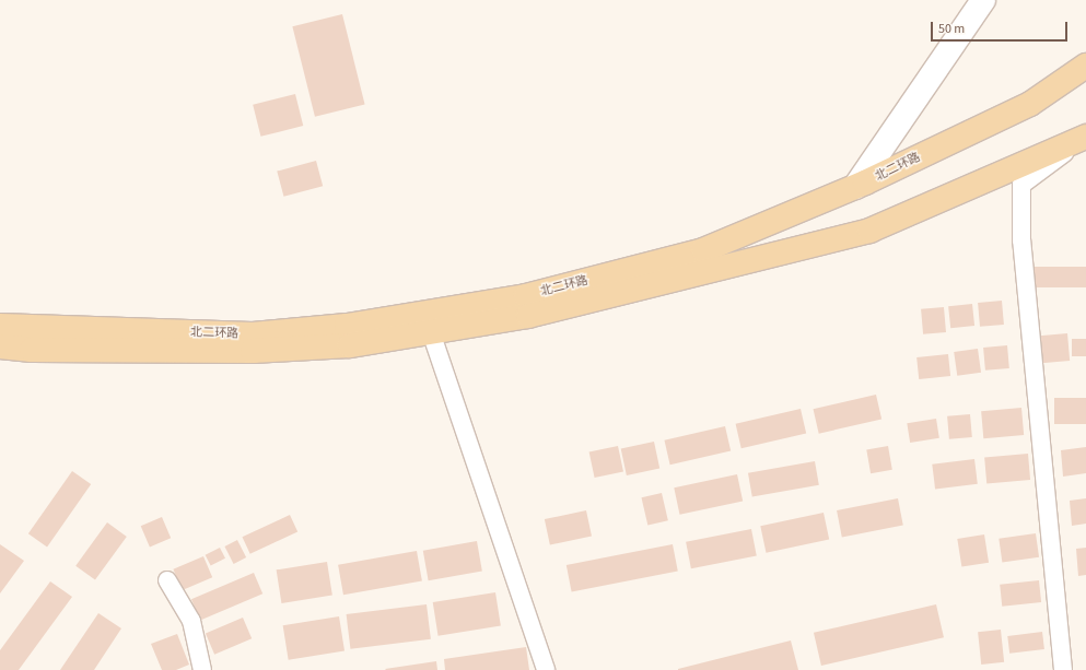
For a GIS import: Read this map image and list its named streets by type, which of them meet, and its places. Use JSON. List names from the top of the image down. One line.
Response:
{"streets":{"main road":["北二环路"]},"scale_bar":"50 m"}
